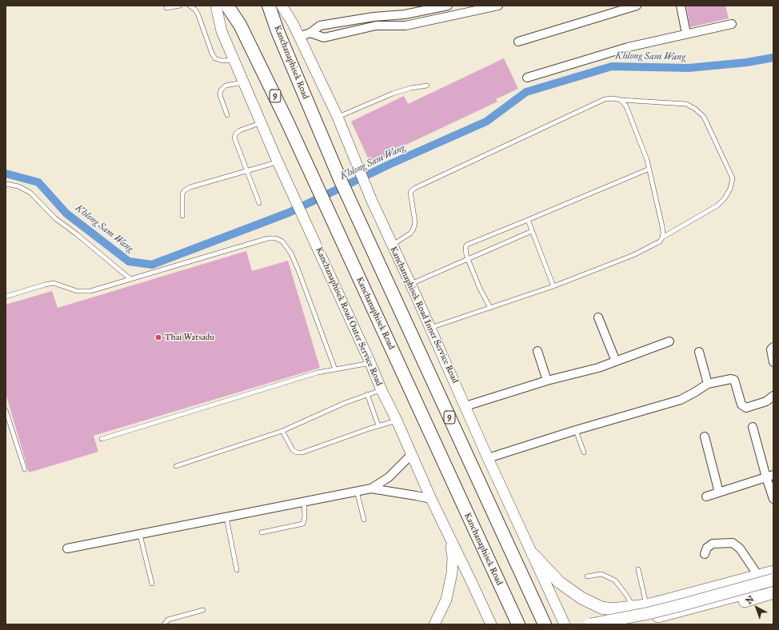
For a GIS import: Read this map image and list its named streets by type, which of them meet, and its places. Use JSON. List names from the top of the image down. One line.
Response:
{"streets":{"highway":["Kanchanaphisek Road","9"],"main road":["Kanchanaphisek Road Inner Service Road","Kanchanaphisek Road Outer Service Road"]},"water":["Khlong Sam Wang"],"places":["Thai Watsadu"],"north":"top left"}
